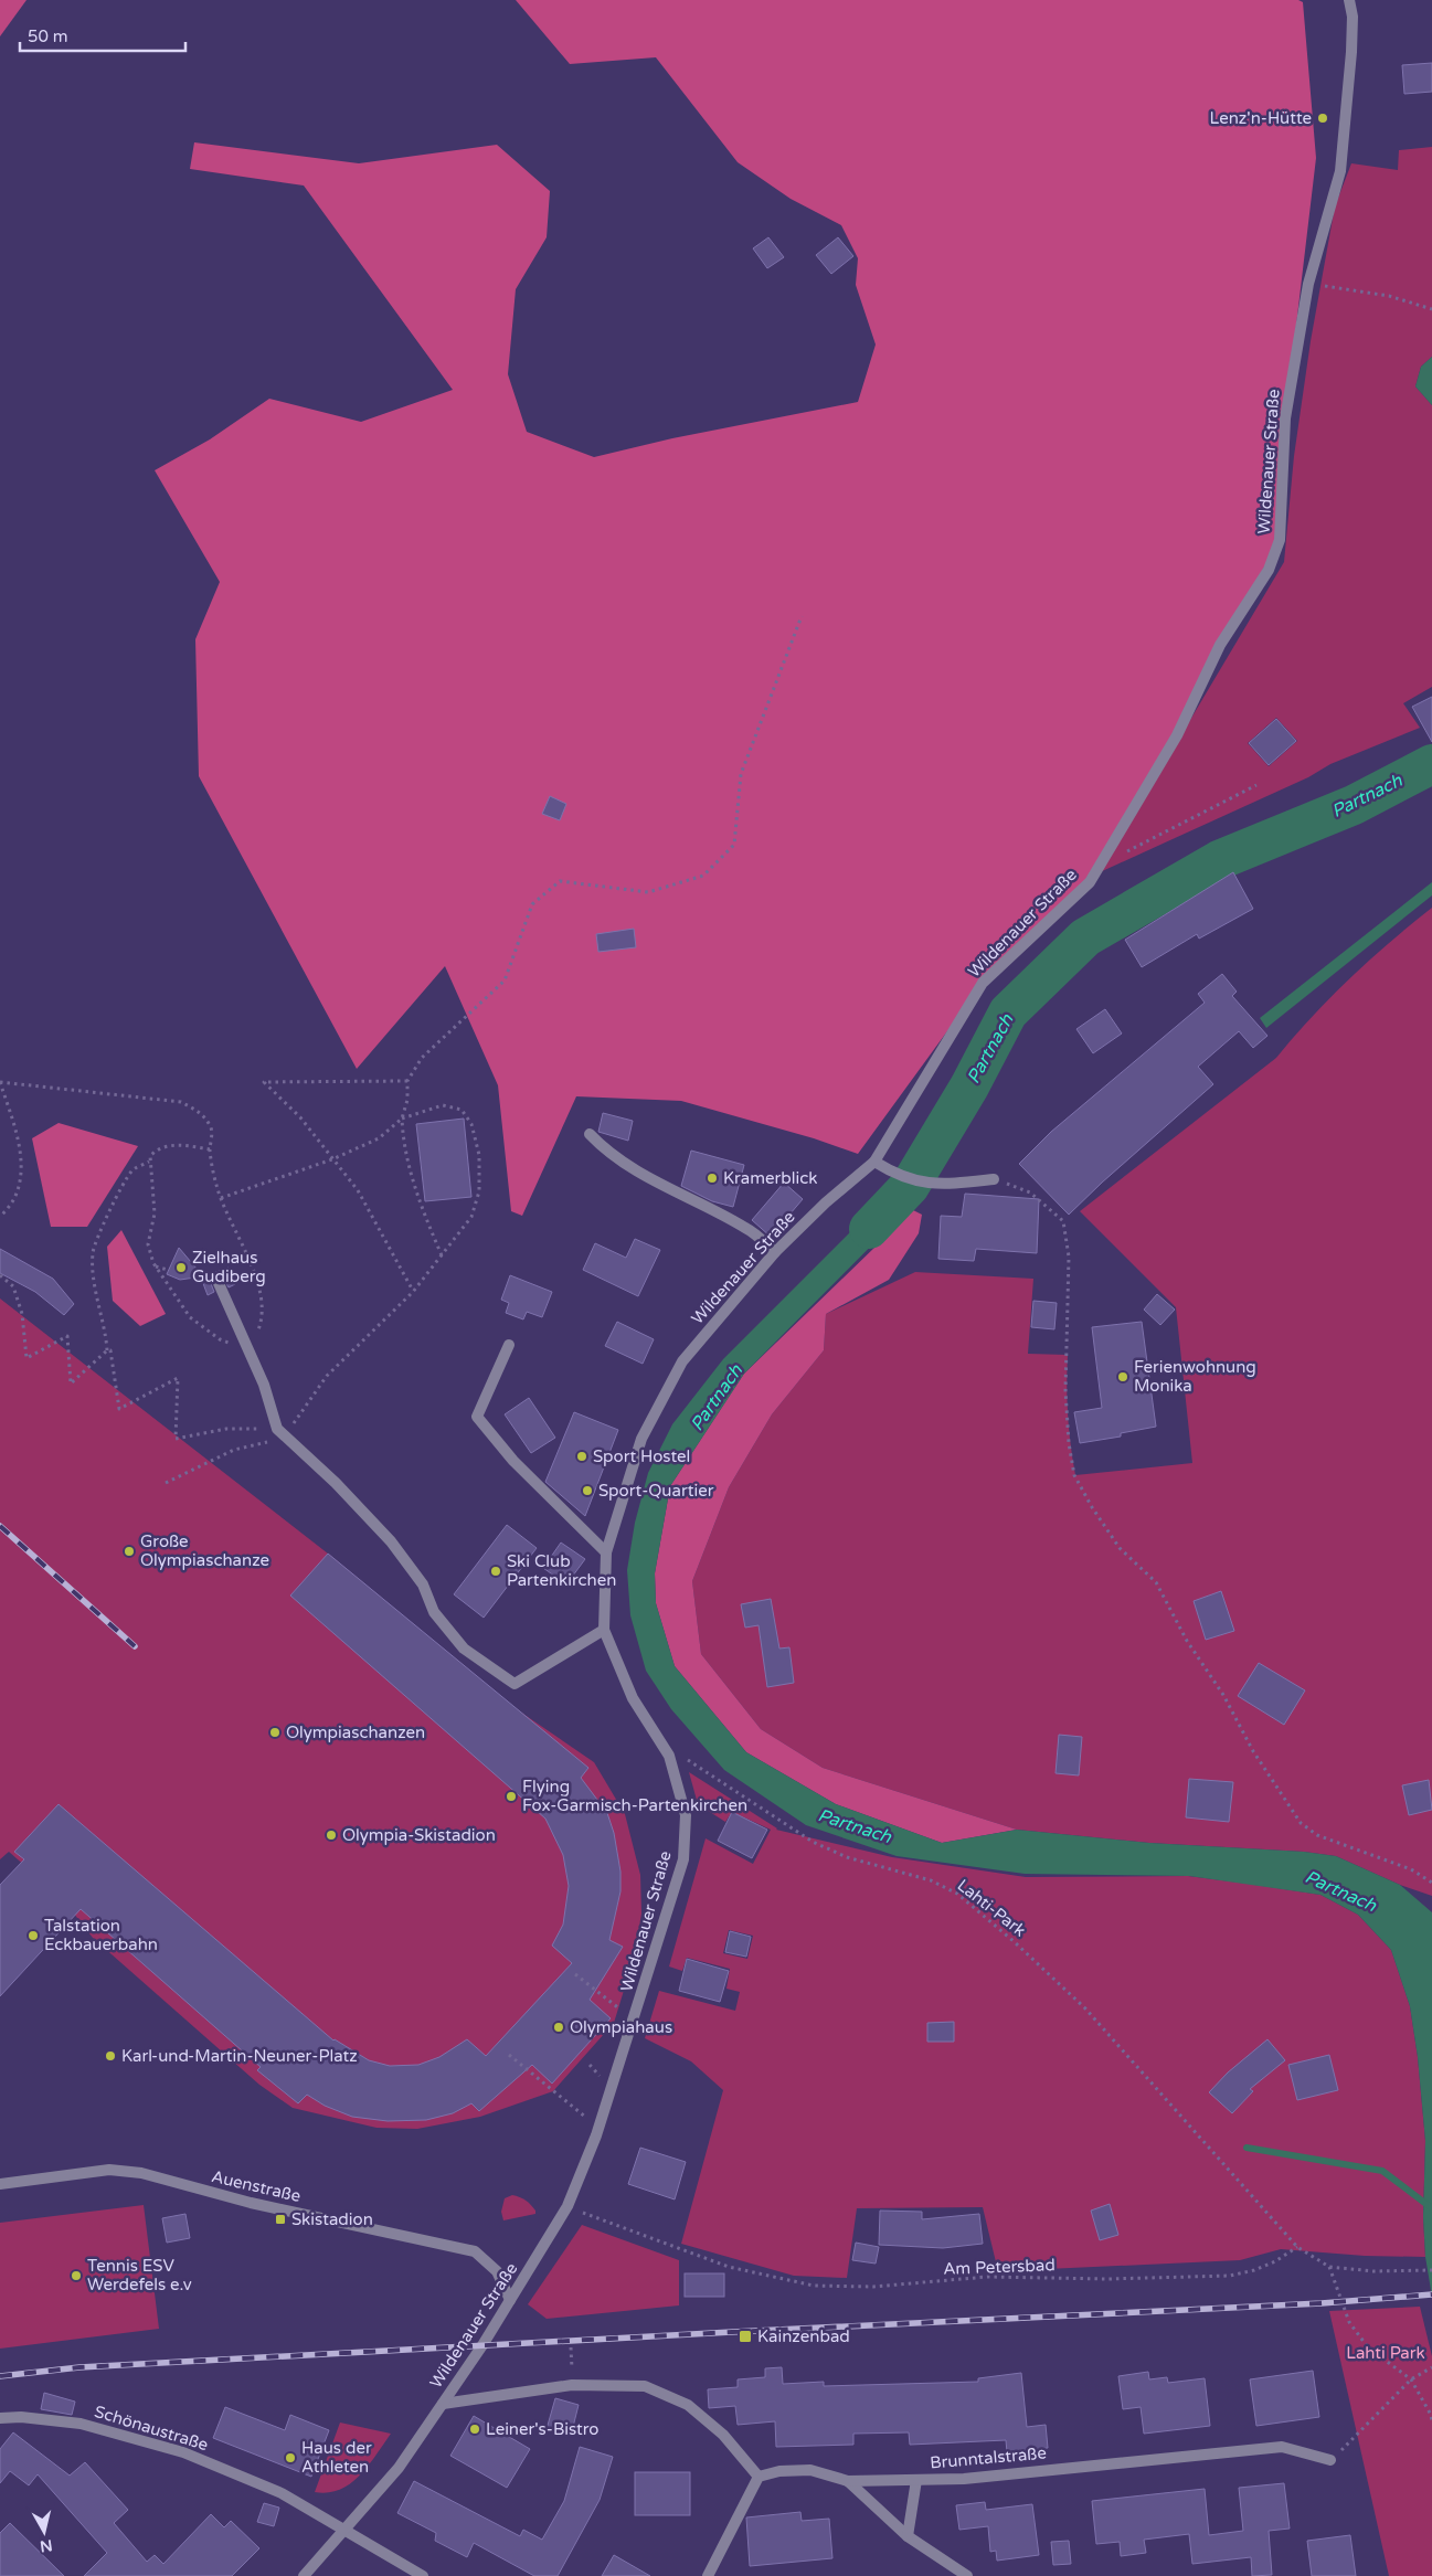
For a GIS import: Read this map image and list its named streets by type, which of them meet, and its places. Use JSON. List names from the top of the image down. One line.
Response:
{"streets":{"street":["Wildenauer Straße","Auenstraße","Schönaustraße","Brunntalstraße"],"path":["Lahti-Park","Am Petersbad"]},"crossings":[["Wildenauer Straße","Lahti-Park"],["Wildenauer Straße","Auenstraße"],["Wildenauer Straße","Am Petersbad"],["Wildenauer Straße","Schönaustraße"],["Lahti-Park","Am Petersbad"]],"water":["Partnach"],"parks":["Lahti Park"],"places":{"other":["Lenz'n-Hütte","Kramerblick","Zielhaus Gudiberg","Ferienwohnung Monika","Sport Hostel","Sport-Quartier","Große Olympiaschanze","Ski Club Partenkirchen","Olympiaschanzen","Flying Fox-Garmisch-Partenkirchen","Olympia-Skistadion","Talstation Eckbauerbahn","Olympiahaus","Karl-und-Martin-Neuner-Platz","Tennis ESV Werdefels e.v","Leiner's-Bistro","Haus der Athleten"],"transit":["Skistadion","Kainzenbad"]},"scale_bar":"50 m","north":"bottom"}
